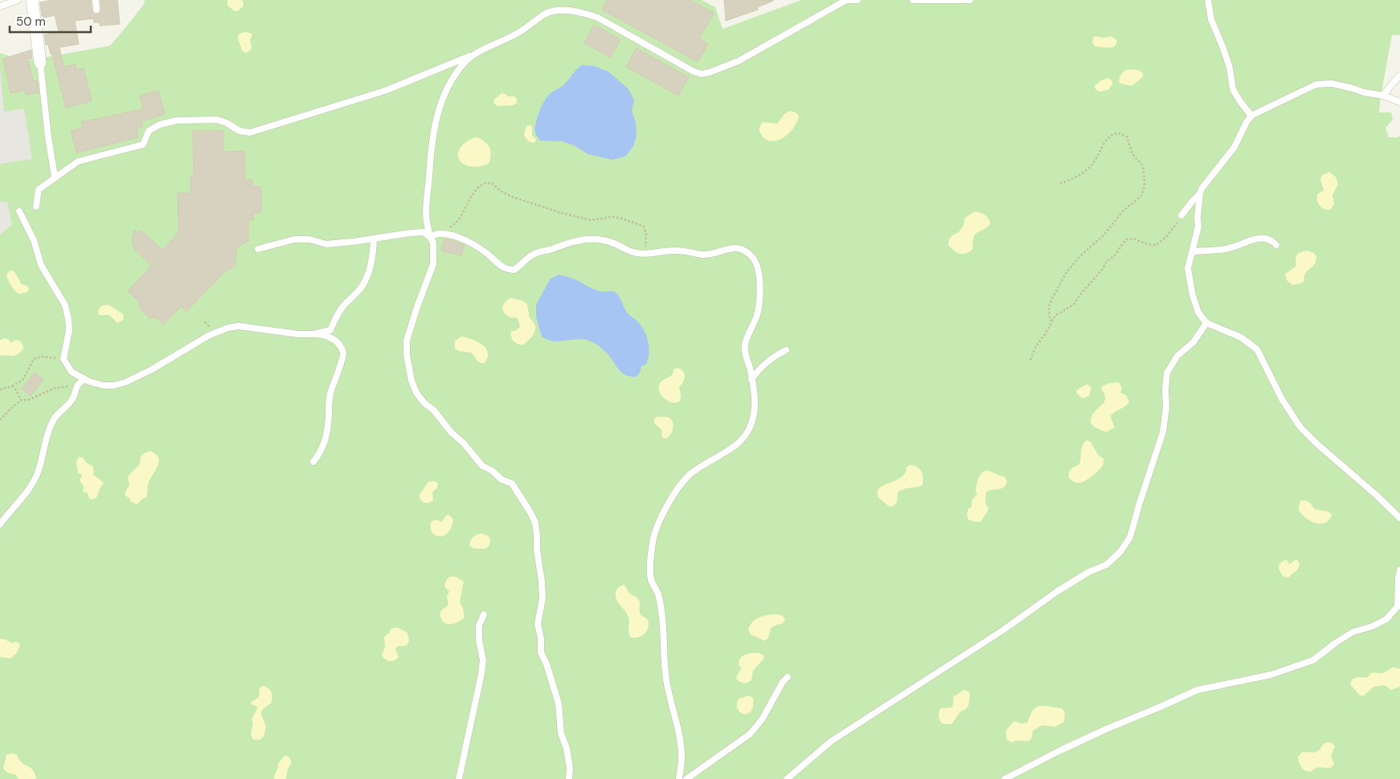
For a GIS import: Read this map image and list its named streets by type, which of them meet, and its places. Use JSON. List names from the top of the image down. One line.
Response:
{"scale_bar":"50 m"}
